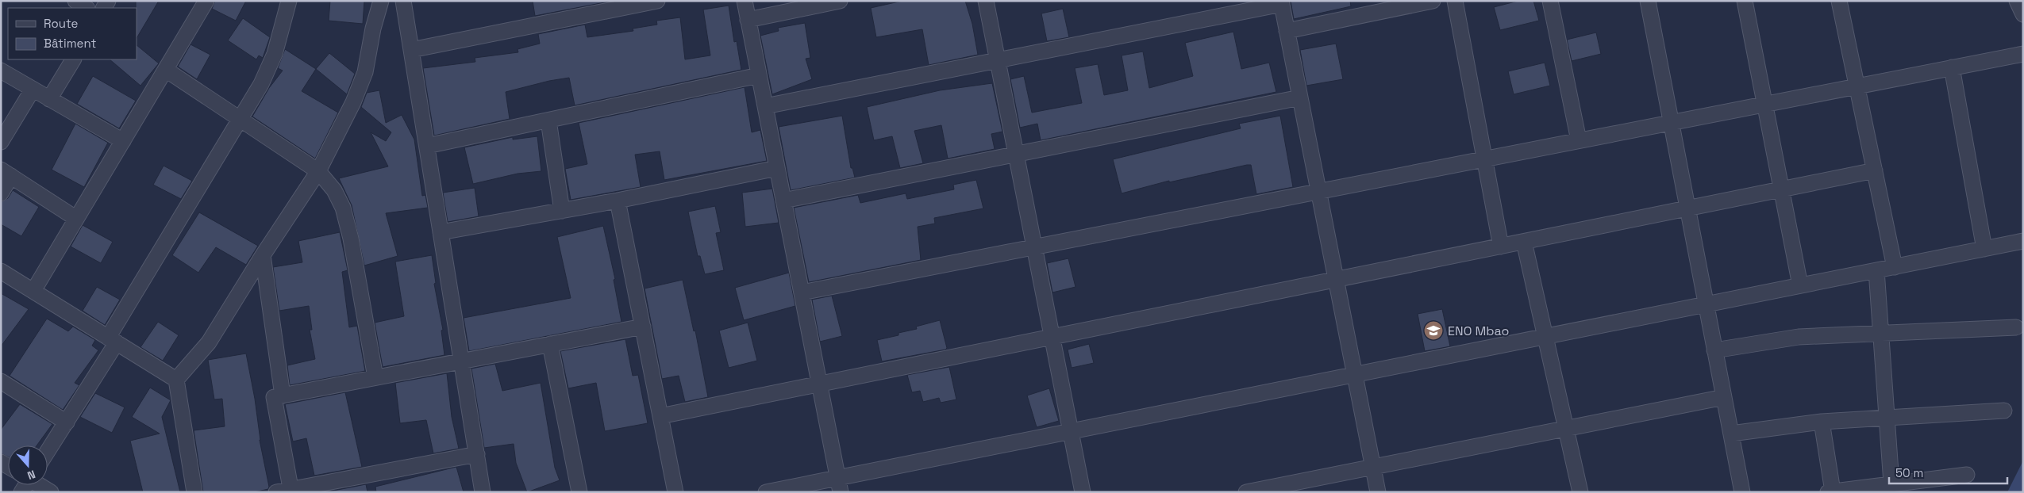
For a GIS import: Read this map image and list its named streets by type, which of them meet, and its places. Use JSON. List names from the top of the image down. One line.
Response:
{"places":{"school or university":["ENO Mbao"]},"legend":["Route","Bâtiment"],"scale_bar":"50 m","north":"bottom"}
